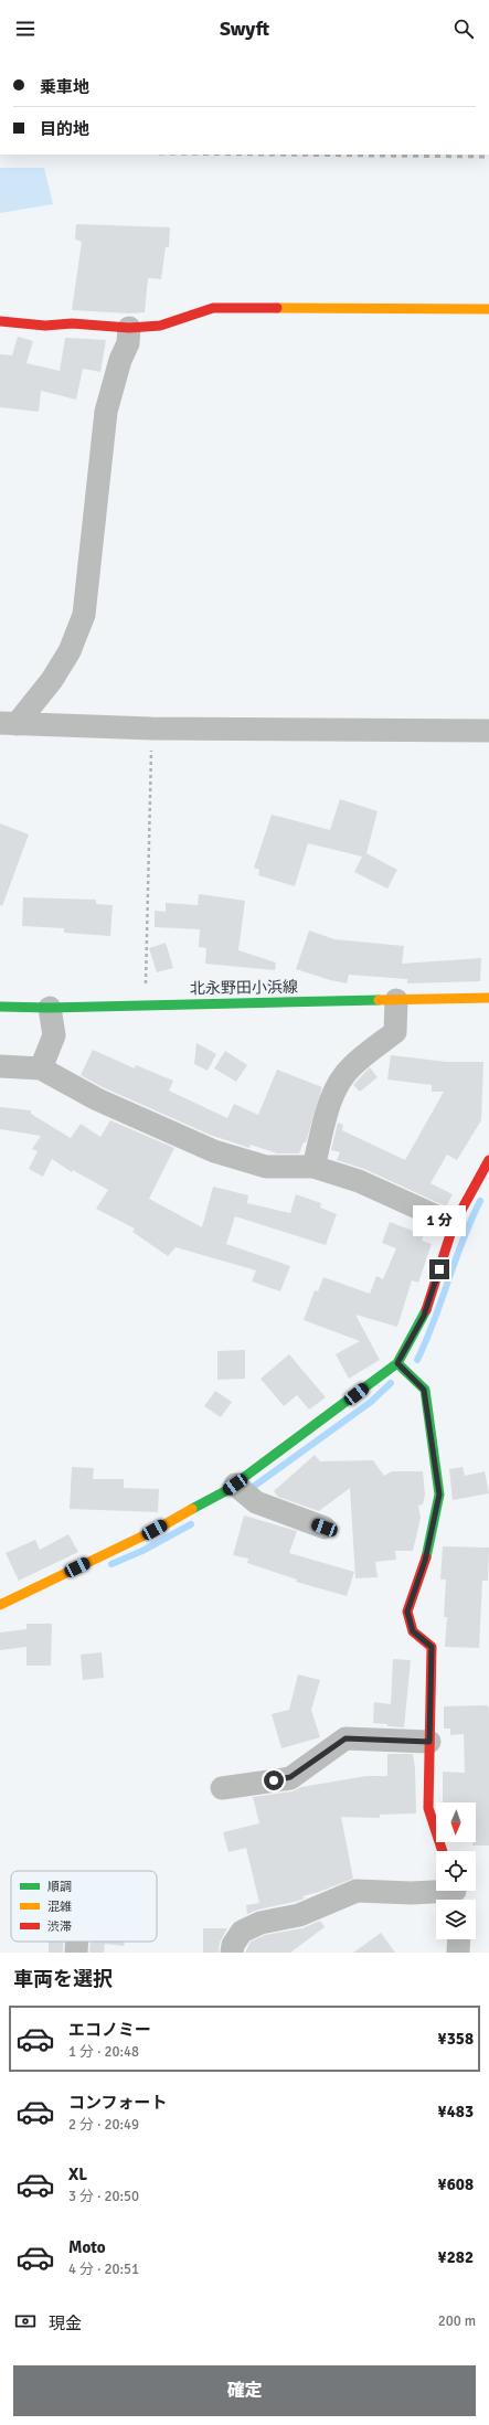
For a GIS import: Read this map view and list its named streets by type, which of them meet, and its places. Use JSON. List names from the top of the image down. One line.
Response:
{"streets":{"street":["北永野田小浜線"]},"legend":["順調","混雑","渋滞"],"north":"bottom","page":{"header":"Swyft","banner":["乗車地","目的地"],"bubble":"1 分","heading":"車両を選択","list":[{"name":"エコノミー","note":"1 分 · 20:48","value":"¥358"},{"name":"コンフォート","note":"2 分 · 20:49","value":"¥483"},{"name":"XL","note":"3 分 · 20:50","value":"¥608"},{"name":"Moto","note":"4 分 · 20:51","value":"¥282"}],"pay":["現金","200 m"],"buttons":"確定"}}
